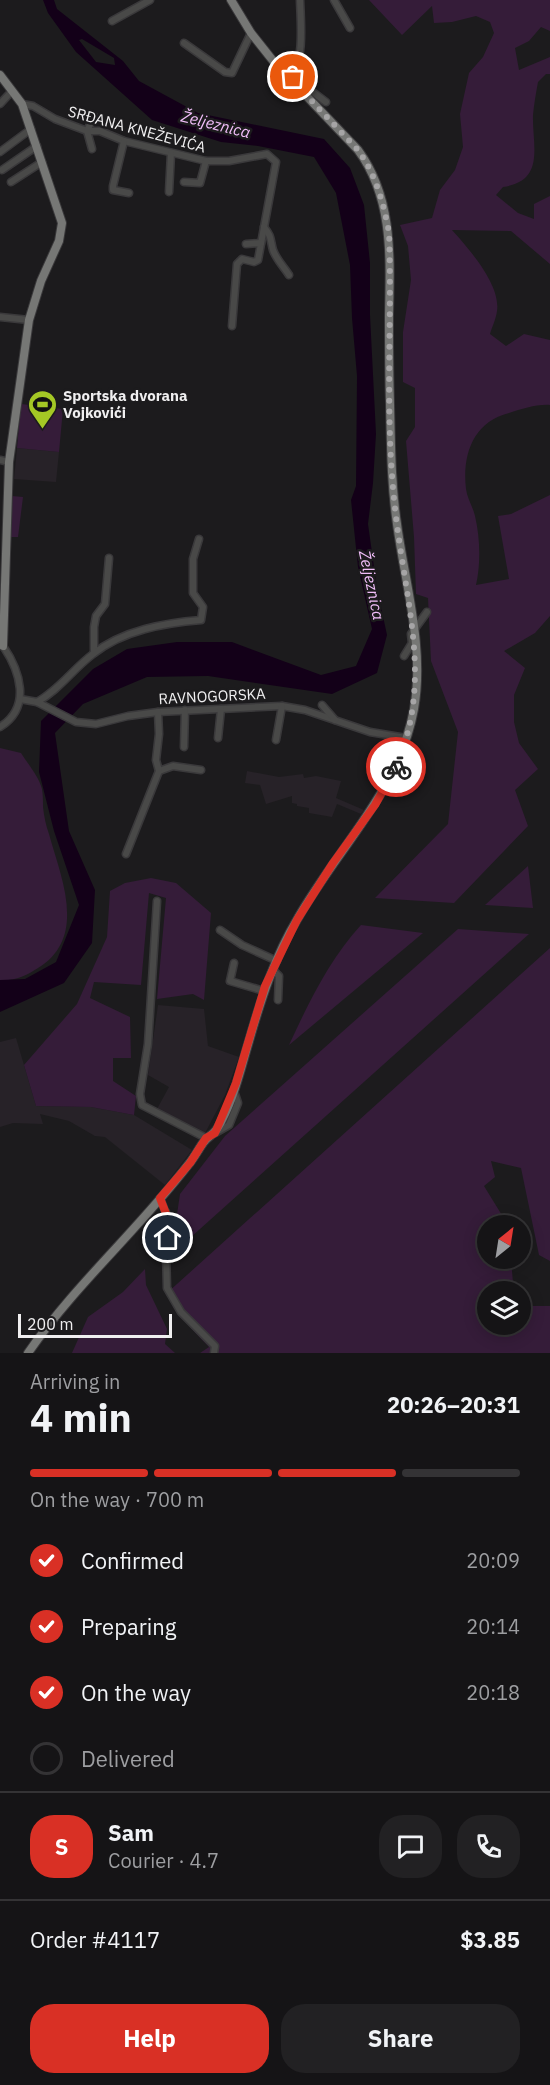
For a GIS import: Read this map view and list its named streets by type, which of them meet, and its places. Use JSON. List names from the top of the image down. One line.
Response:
{"streets":{"street":["SRĐANA KNEŽEVIĆA","RAVNOGORSKA"]},"water":["Željeznica"],"places":{"sports":["Sportska dvorana Vojkovići"]},"scale_bar":"200 m","north":"top right","page":{"scale":"200 m","heading":["4 min","Arriving in","20:26–20:31"],"panel":["Sam","Courier · 4.7","Order #4117","$3.85"],"bar":"On the way · 700 m","list":[["Confirmed","20:09"],["Preparing","20:14"],["On the way","20:18"],"Delivered"],"round":"S","buttons":["Help","Share"]}}
